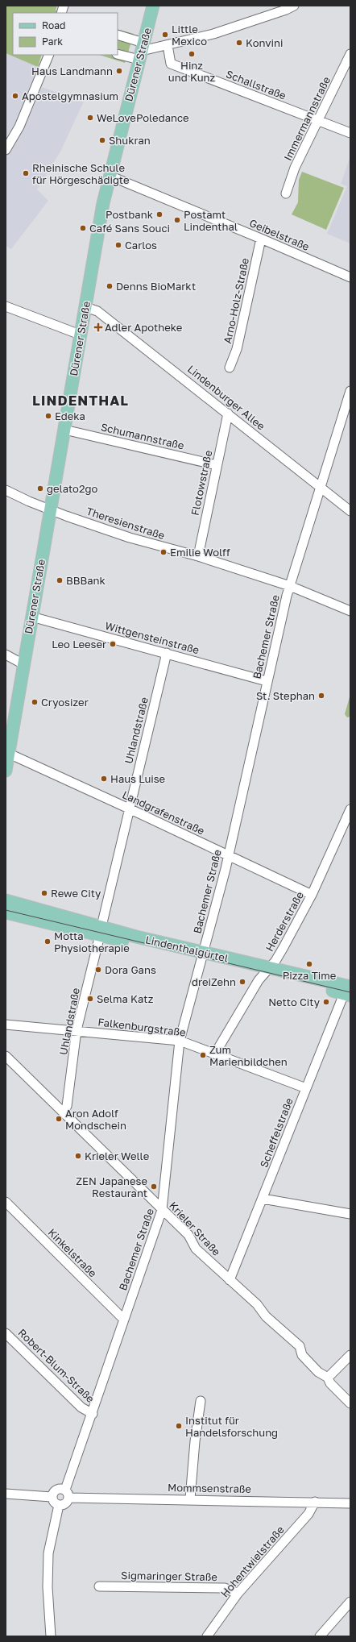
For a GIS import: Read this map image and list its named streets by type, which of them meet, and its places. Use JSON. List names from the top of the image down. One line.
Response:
{"streets":{"main road":["Dürener Straße","Lindenthalgürtel"],"street":["Schallstraße","Immermannstraße","Geibelstraße","Arno-Holz-Straße","Lindenburger Allee","Schumannstraße","Flotowstraße","Theresienstraße","Bachemer Straße","Wittgensteinstraße","Uhlandstraße","Landgrafenstraße","Herderstraße","Falkenburgstraße","Scheffelstraße","Krieler Straße","Kinkelstraße","Robert-Blum-Straße","Mommsenstraße","Hohentwielstraße","Sigmaringer Straße"]},"crossings":[["Dürener Straße","Geibelstraße"],["Dürener Straße","Lindenburger Allee"],["Dürener Straße","Schumannstraße"],["Dürener Straße","Theresienstraße"],["Dürener Straße","Wittgensteinstraße"],["Dürener Straße","Landgrafenstraße"],["Schallstraße","Immermannstraße"],["Geibelstraße","Arno-Holz-Straße"],["Lindenburger Allee","Flotowstraße"],["Lindenburger Allee","Bachemer Straße"],["Schumannstraße","Flotowstraße"],["Flotowstraße","Theresienstraße"],["Theresienstraße","Bachemer Straße"],["Bachemer Straße","Wittgensteinstraße"],["Bachemer Straße","Landgrafenstraße"],["Bachemer Straße","Lindenthalgürtel"],["Bachemer Straße","Falkenburgstraße"],["Bachemer Straße","Krieler Straße"],["Bachemer Straße","Kinkelstraße"],["Bachemer Straße","Robert-Blum-Straße"],["Bachemer Straße","Mommsenstraße"],["Wittgensteinstraße","Uhlandstraße"],["Uhlandstraße","Landgrafenstraße"],["Uhlandstraße","Lindenthalgürtel"],["Uhlandstraße","Falkenburgstraße"],["Uhlandstraße","Krieler Straße"],["Landgrafenstraße","Herderstraße"],["Herderstraße","Lindenthalgürtel"],["Herderstraße","Falkenburgstraße"],["Lindenthalgürtel","Scheffelstraße"],["Falkenburgstraße","Scheffelstraße"],["Scheffelstraße","Krieler Straße"],["Mommsenstraße","Hohentwielstraße"],["Hohentwielstraße","Sigmaringer Straße"]],"districts":["LINDENTHAL"],"places":{"other":["Little Mexico","Konvini","Hinz und Kunz","Haus Landmann","Apostelgymnasium","WeLovePoledance","Shukran","Rheinische Schule für Hörgeschädigte","Postbank","Postamt Lindenthal","Café Sans Souci","Carlos","Denns BioMarkt","Edeka","gelato2go","Emilie Wolff","BBBank","Leo Leeser","St. Stephan","Cryosizer","Haus Luise","Rewe City","Motta Physiotherapie","Pizza Time","Dora Gans","dreiZehn","Selma Katz","Netto City","Zum Marienbildchen","Aron Adolf Mondschein","Krieler Welle","ZEN Japanese Restaurant","Institut für Handelsforschung"],"health":["Adler Apotheke"]},"legend":["Road","Park"]}
